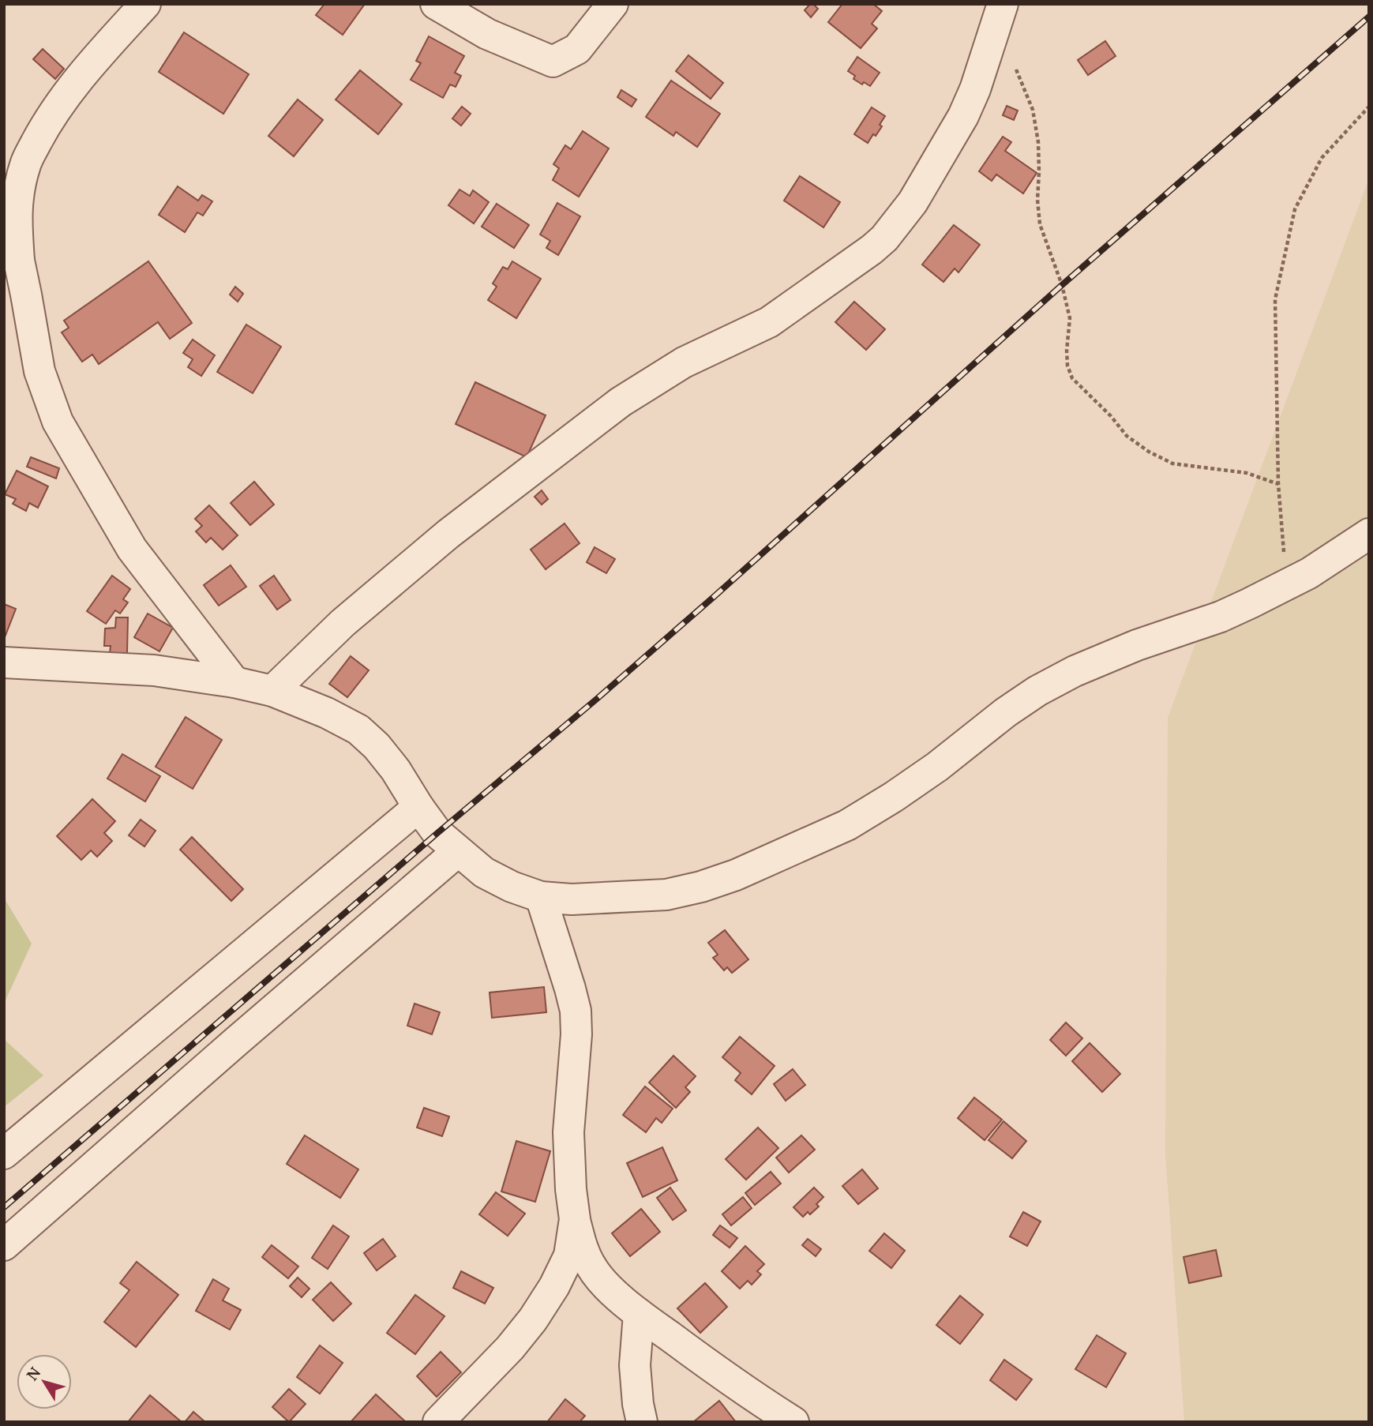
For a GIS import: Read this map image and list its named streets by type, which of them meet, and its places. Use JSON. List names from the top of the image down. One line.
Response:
{"north":"top left"}
